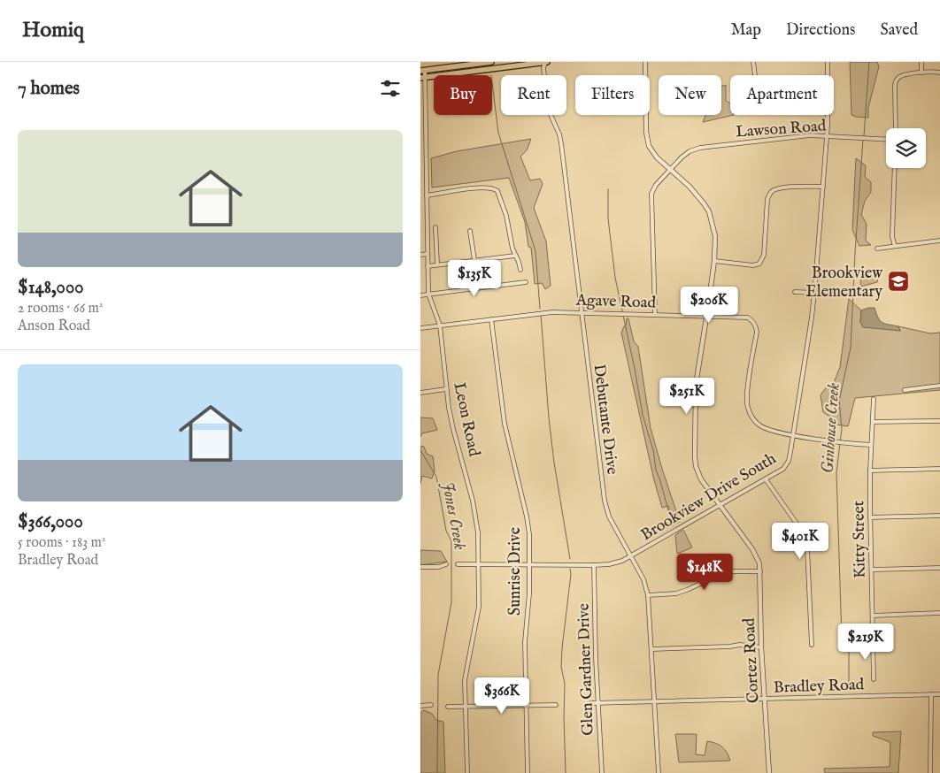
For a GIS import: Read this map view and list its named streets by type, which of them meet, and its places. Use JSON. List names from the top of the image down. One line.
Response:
{"streets":{"street":["Lawson Road","Agave Road","Leon Road","Debutante Drive","Brookview Drive South","Kitty Street","Sunrise Drive","Cortez Road","Glen Gardner Drive","Bradley Road"]},"crossings":[["Lawson Road","Agave Road"],["Lawson Road","Brookview Drive South"],["Lawson Road","Cortez Road"],["Agave Road","Leon Road"],["Agave Road","Debutante Drive"],["Agave Road","Brookview Drive South"],["Agave Road","Kitty Street"],["Agave Road","Sunrise Drive"],["Agave Road","Cortez Road"],["Leon Road","Brookview Drive South"],["Debutante Drive","Brookview Drive South"],["Debutante Drive","Bradley Road"],["Brookview Drive South","Sunrise Drive"],["Brookview Drive South","Cortez Road"],["Brookview Drive South","Glen Gardner Drive"],["Cortez Road","Bradley Road"],["Glen Gardner Drive","Bradley Road"]],"water":["Ginhouse Creek","Jones Creek"],"places":{"school or university":["Brookview Elementary"]},"page":{"header":"Homiq","nav":["Map","Directions","Saved"],"heading":"7 homes","chip":["Buy","Rent","Filters","New","Apartment"],"list":[{"name":"$148,000","note":"2 rooms · 66 m² · Anson Road"},{"name":"$366,000","note":"5 rooms · 183 m² · Bradley Road"}],"price":["$135K","$206K","$251K","$401K","$148K","$219K","$366K"]}}
